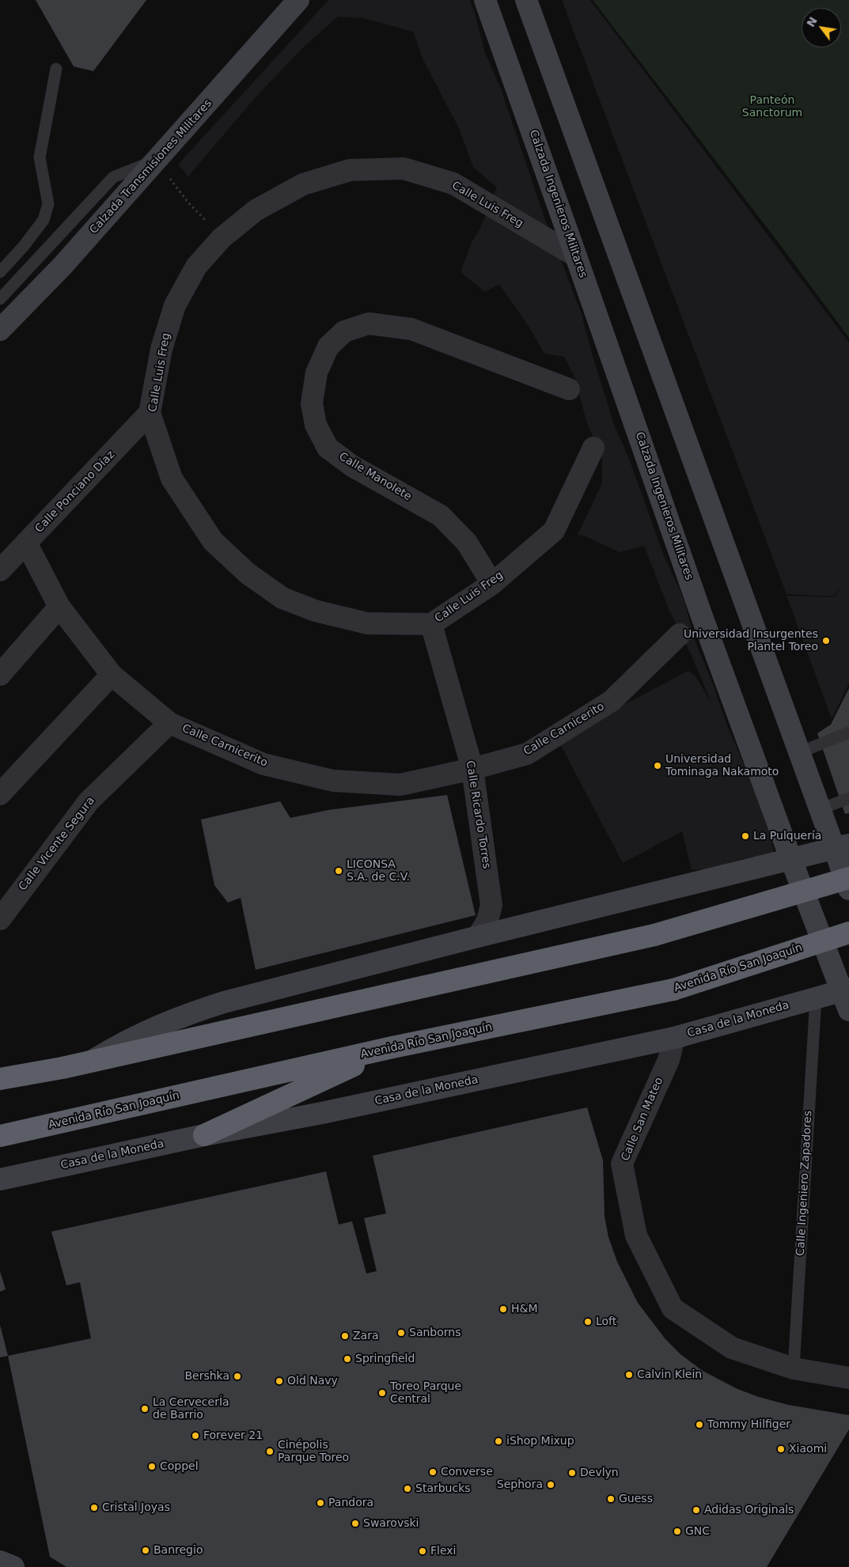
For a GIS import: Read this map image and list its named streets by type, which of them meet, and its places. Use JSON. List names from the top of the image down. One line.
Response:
{"streets":{"highway":["Avenida Río San Joaquín"],"main road":["Calzada Transmisiones Militares","Calzada Ingenieros Militares","Casa de la Moneda"],"street":["Calle Luis Freg","Calle Manolete","Calle Ponciano Díaz","Calle Carnicerito","Calle Ricardo Torres","Calle Vicente Segura","Calle San Mateo"],"lane":["Calle Ingeniero Zapadores"]},"crossings":[["Calzada Ingenieros Militares","Calle Luis Freg"],["Calzada Ingenieros Militares","Casa de la Moneda"],["Calle Luis Freg","Calle Manolete"],["Calle Luis Freg","Calle Ponciano Díaz"],["Calle Luis Freg","Calle Ricardo Torres"],["Calle Ponciano Díaz","Calle Carnicerito"],["Calle Carnicerito","Calle Ricardo Torres"],["Calle Carnicerito","Calle Vicente Segura"],["Casa de la Moneda","Calle San Mateo"],["Casa de la Moneda","Calle Ingeniero Zapadores"],["Calle San Mateo","Calle Ingeniero Zapadores"]],"parks":["Panteón Sanctorum"],"places":["Universidad Insurgentes Plantel Toreo","Universidad Tominaga Nakamoto","La Pulquería","LICONSA S.A. de C.V.","H&M","Loft","Sanborns","Zara","Springfield","Calvin Klein","Bershka","Old Navy","Toreo Parque Central","La CervecerÍa de Barrio","Tommy Hilfiger","Forever 21","iShop Mixup","Xiaomi","Cinépolis Parque Toreo","Coppel","Converse","Devlyn","Sephora","Starbucks","Guess","Pandora","Cristal Joyas","Adidas Originals","Swarovski","GNC","Banregio","Flexi"],"north":"top left"}
